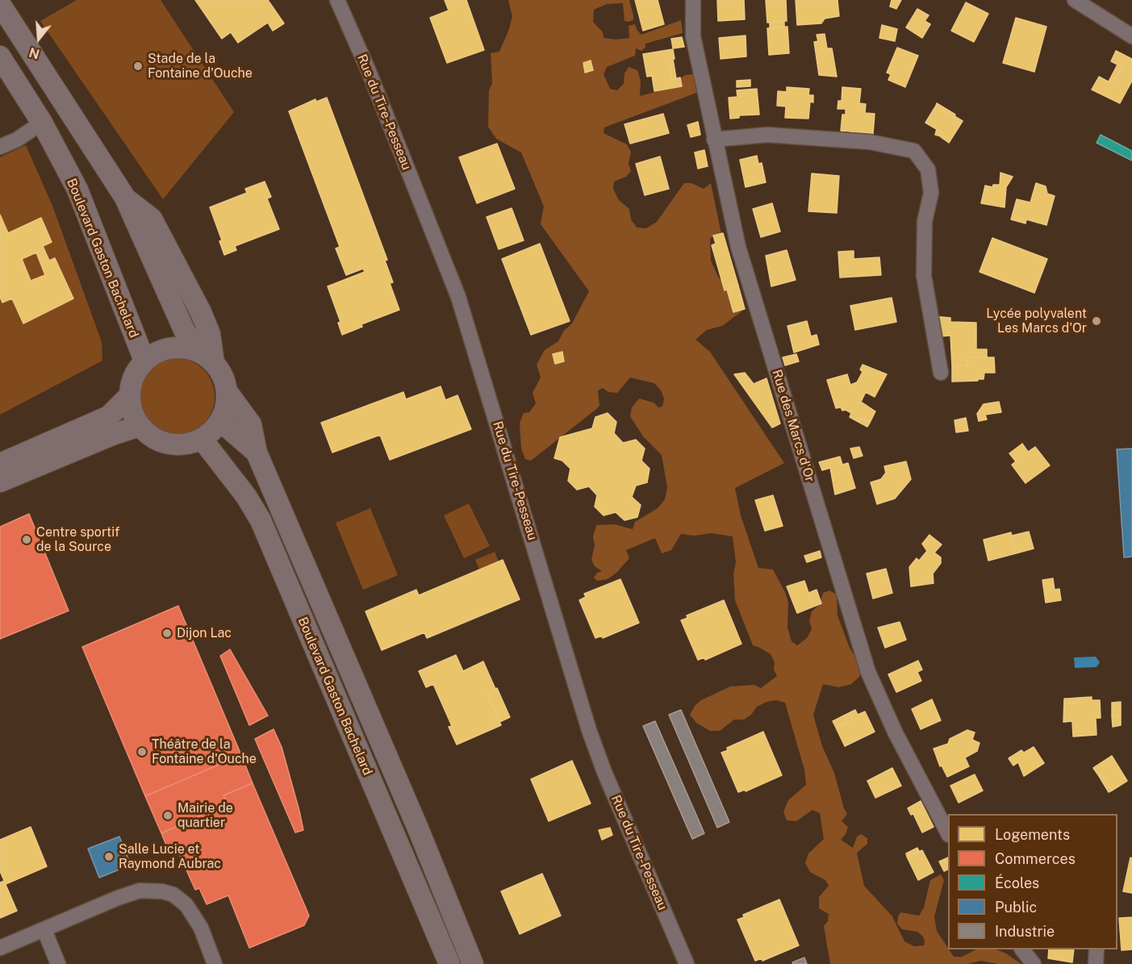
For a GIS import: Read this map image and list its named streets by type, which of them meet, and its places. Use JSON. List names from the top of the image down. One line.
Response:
{"streets":{"main road":["Boulevard Gaston Bachelard"],"street":["Rue du Tire-Pesseau","Rue des Marcs d'Or"]},"places":["Stade de la Fontaine d'Ouche","Lycée polyvalent Les Marcs d'Or","Centre sportif de la Source","Dijon Lac","Théâtre de la Fontaine d'Ouche","Mairie de quartier","Salle Lucie et Raymond Aubrac"],"legend":["Logements","Commerces","Écoles","Public","Industrie"],"north":"bottom"}
